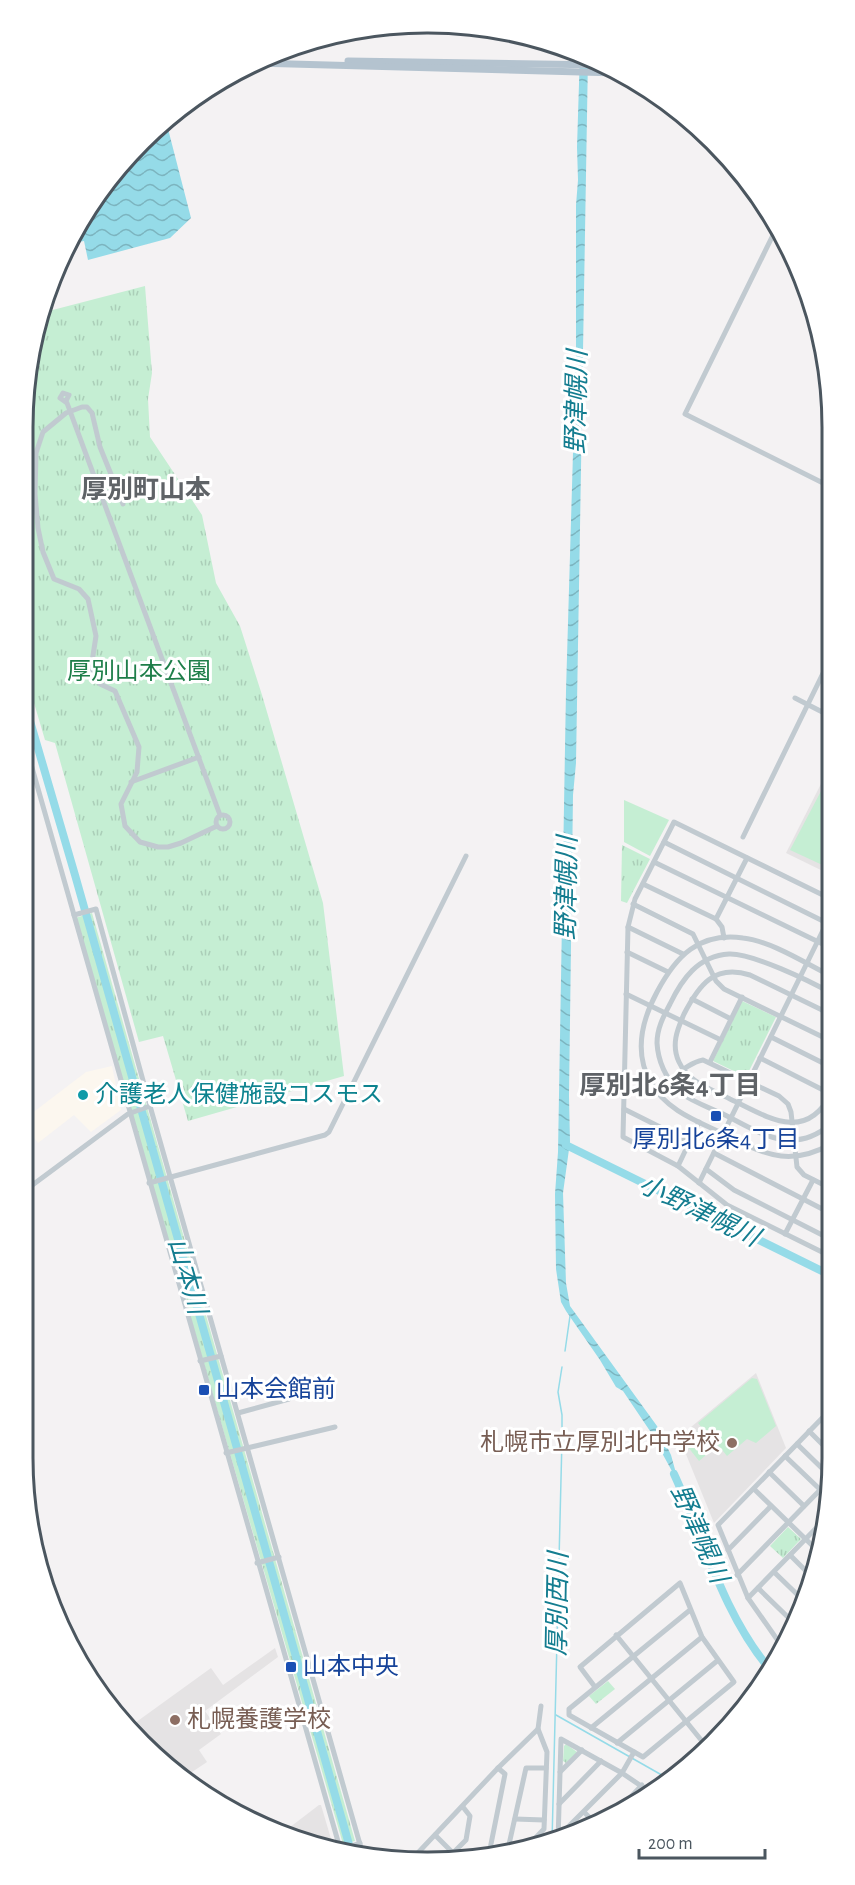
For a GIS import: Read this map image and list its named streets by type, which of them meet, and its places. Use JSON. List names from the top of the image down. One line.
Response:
{"districts":["厚別町山本","厚別北6条4丁目"],"water":["野津幌川","小野津幌川","山本川","厚別西川"],"parks":["厚別山本公園"],"places":{"other":["介護老人保健施設コスモス","札幌市立厚別北中学校","札幌養護学校"],"transit":["厚別北6条4丁目","山本会館前","山本中央"]},"scale_bar":"200 m"}
